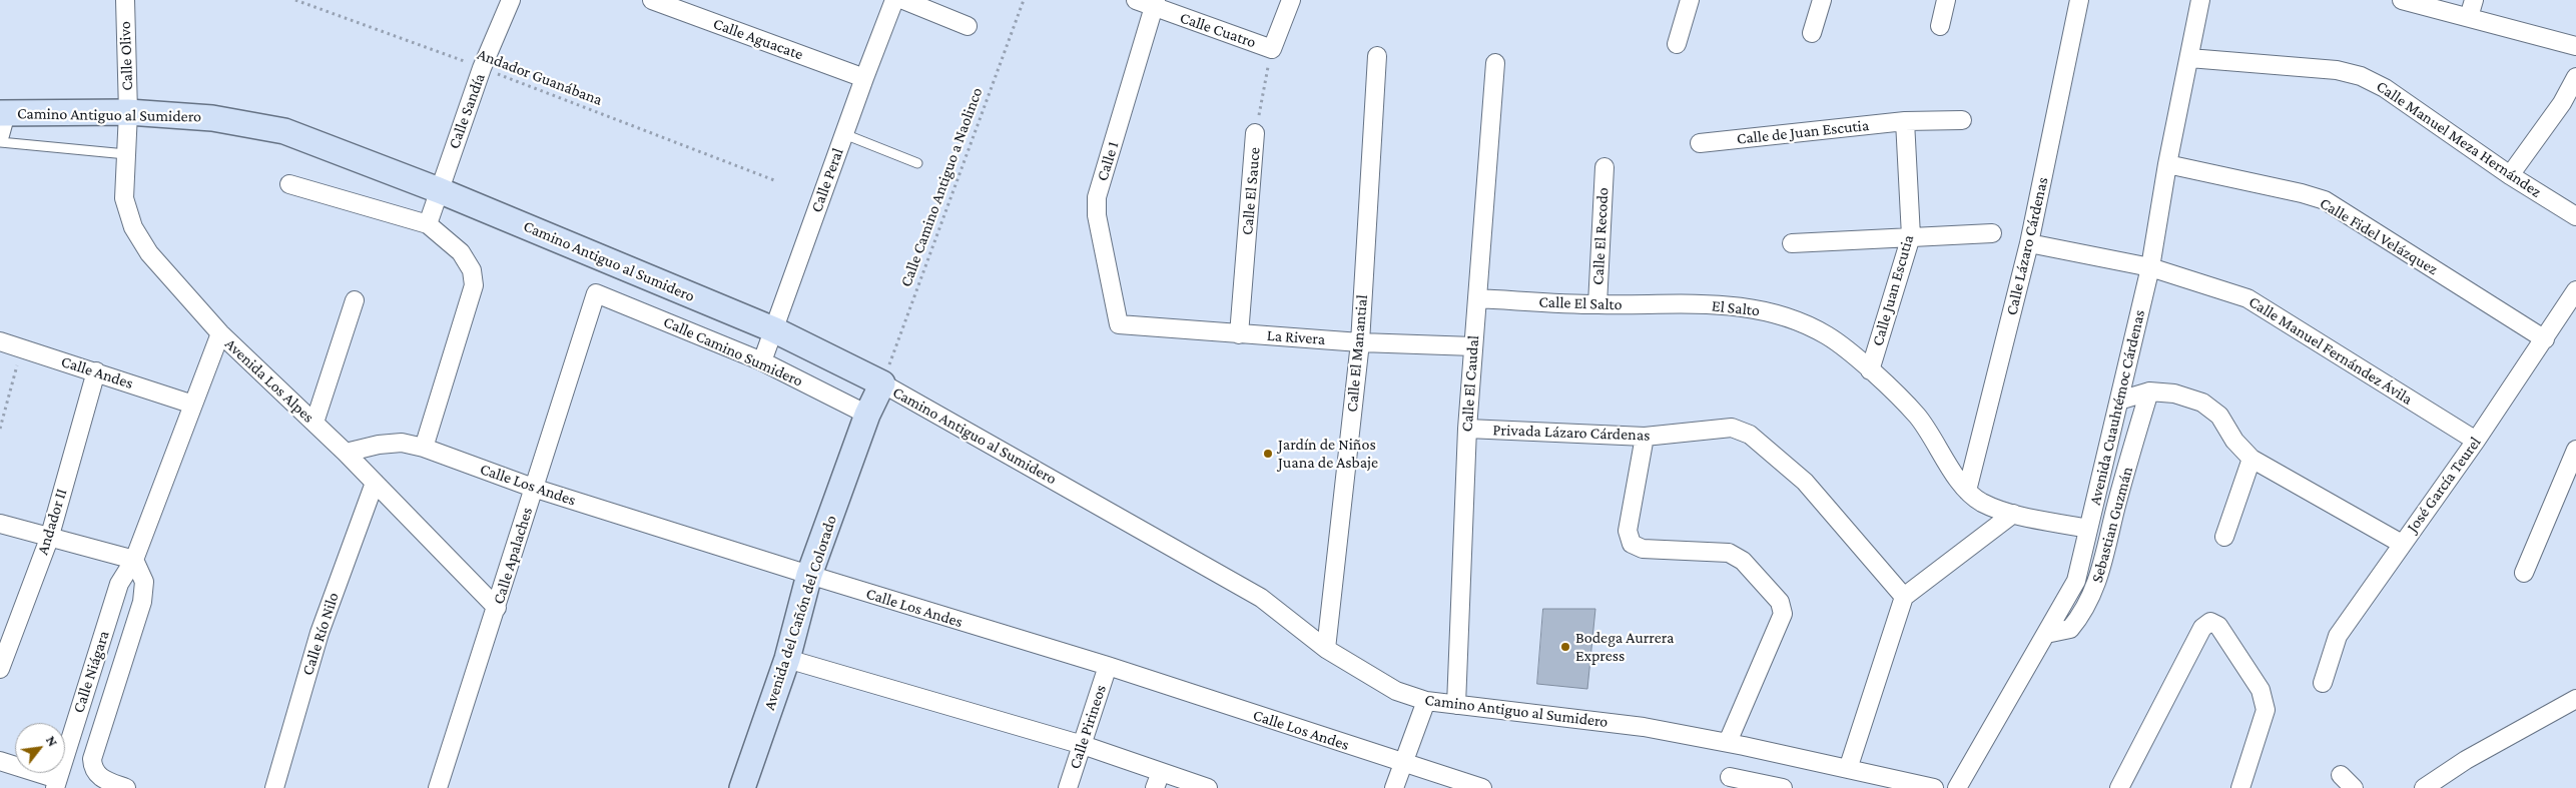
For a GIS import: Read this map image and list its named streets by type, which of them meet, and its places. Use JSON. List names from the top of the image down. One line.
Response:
{"streets":{"main road":["Camino Antiguo al Sumidero","Avenida del Cañón del Colorado"],"street":["Calle Cuatro","Calle Aguacate","Calle Olivo","Calle Sandía","Calle de Juan Escutia","Calle Manuel Meza Hernández","Calle 1","Calle Peral","Calle El Sauce","Calle El Recodo","Calle Fidel Velázquez","Calle Lázaro Cárdenas","Calle Juan Escutia","Calle El Salto","El Salto","La Rivera","Calle Manuel Fernández Ávila","Calle Camino Sumidero","Calle El Manantial","Calle Andes","Avenida Los Alpes","Calle El Caudal","Avenida Cuauhtémoc Cárdenas","Privada Lázaro Cárdenas","Calle Los Andes","José García Teurel","Andador II","Sebastian Guzmán","Calle Apalaches","Calle Río Nilo","Calle Niágara","Calle Pirineos"],"path":["Andador Guanábana","Calle Camino Antiguo a Naolinco"]},"crossings":[["Calle Cuatro","Calle 1"],["Calle Cuatro","Calle El Sauce"],["Calle Aguacate","Calle Peral"],["Calle Olivo","Camino Antiguo al Sumidero"],["Calle Olivo","Avenida Los Alpes"],["Andador Guanábana","Calle Sandía"],["Calle Sandía","Camino Antiguo al Sumidero"],["Camino Antiguo al Sumidero","Calle Peral"],["Camino Antiguo al Sumidero","Calle Camino Antiguo a Naolinco"],["Camino Antiguo al Sumidero","Calle El Manantial"],["Camino Antiguo al Sumidero","Avenida Los Alpes"],["Camino Antiguo al Sumidero","Calle El Caudal"],["Camino Antiguo al Sumidero","Avenida del Cañón del Colorado"],["Calle de Juan Escutia","Calle Juan Escutia"],["Calle Manuel Meza Hernández","Avenida Cuauhtémoc Cárdenas"],["Calle 1","La Rivera"],["Calle Peral","Calle Camino Sumidero"],["Calle Camino Antiguo a Naolinco","Avenida del Cañón del Colorado"],["Calle El Sauce","La Rivera"],["Calle El Recodo","Calle El Salto"],["Calle Fidel Velázquez","Avenida Cuauhtémoc Cárdenas"],["Calle Fidel Velázquez","José García Teurel"],["Calle Lázaro Cárdenas","El Salto"],["Calle Lázaro Cárdenas","Calle Manuel Fernández Ávila"],["Calle Juan Escutia","El Salto"],["Calle El Salto","El Salto"],["Calle El Salto","Calle El Caudal"],["La Rivera","Calle El Manantial"],["La Rivera","Calle El Caudal"],["Calle Manuel Fernández Ávila","Avenida Cuauhtémoc Cárdenas"],["Calle Manuel Fernández Ávila","José García Teurel"],["Calle Camino Sumidero","Calle Apalaches"],["Calle Camino Sumidero","Avenida del Cañón del Colorado"],["Calle Andes","Andador II"],["Calle Andes","Calle Niágara"],["Avenida Los Alpes","Calle Los Andes"],["Avenida Los Alpes","Calle Apalaches"],["Avenida Los Alpes","Calle Río Nilo"],["Avenida Los Alpes","Calle Niágara"],["Calle El Caudal","Privada Lázaro Cárdenas"],["Avenida Cuauhtémoc Cárdenas","Sebastian Guzmán"],["Calle Los Andes","Calle Apalaches"],["Calle Los Andes","Avenida del Cañón del Colorado"],["Calle Los Andes","Calle Pirineos"]],"places":["Jardín de Niños Juana de Asbaje","Bodega Aurrera Express"],"north":"top right"}
